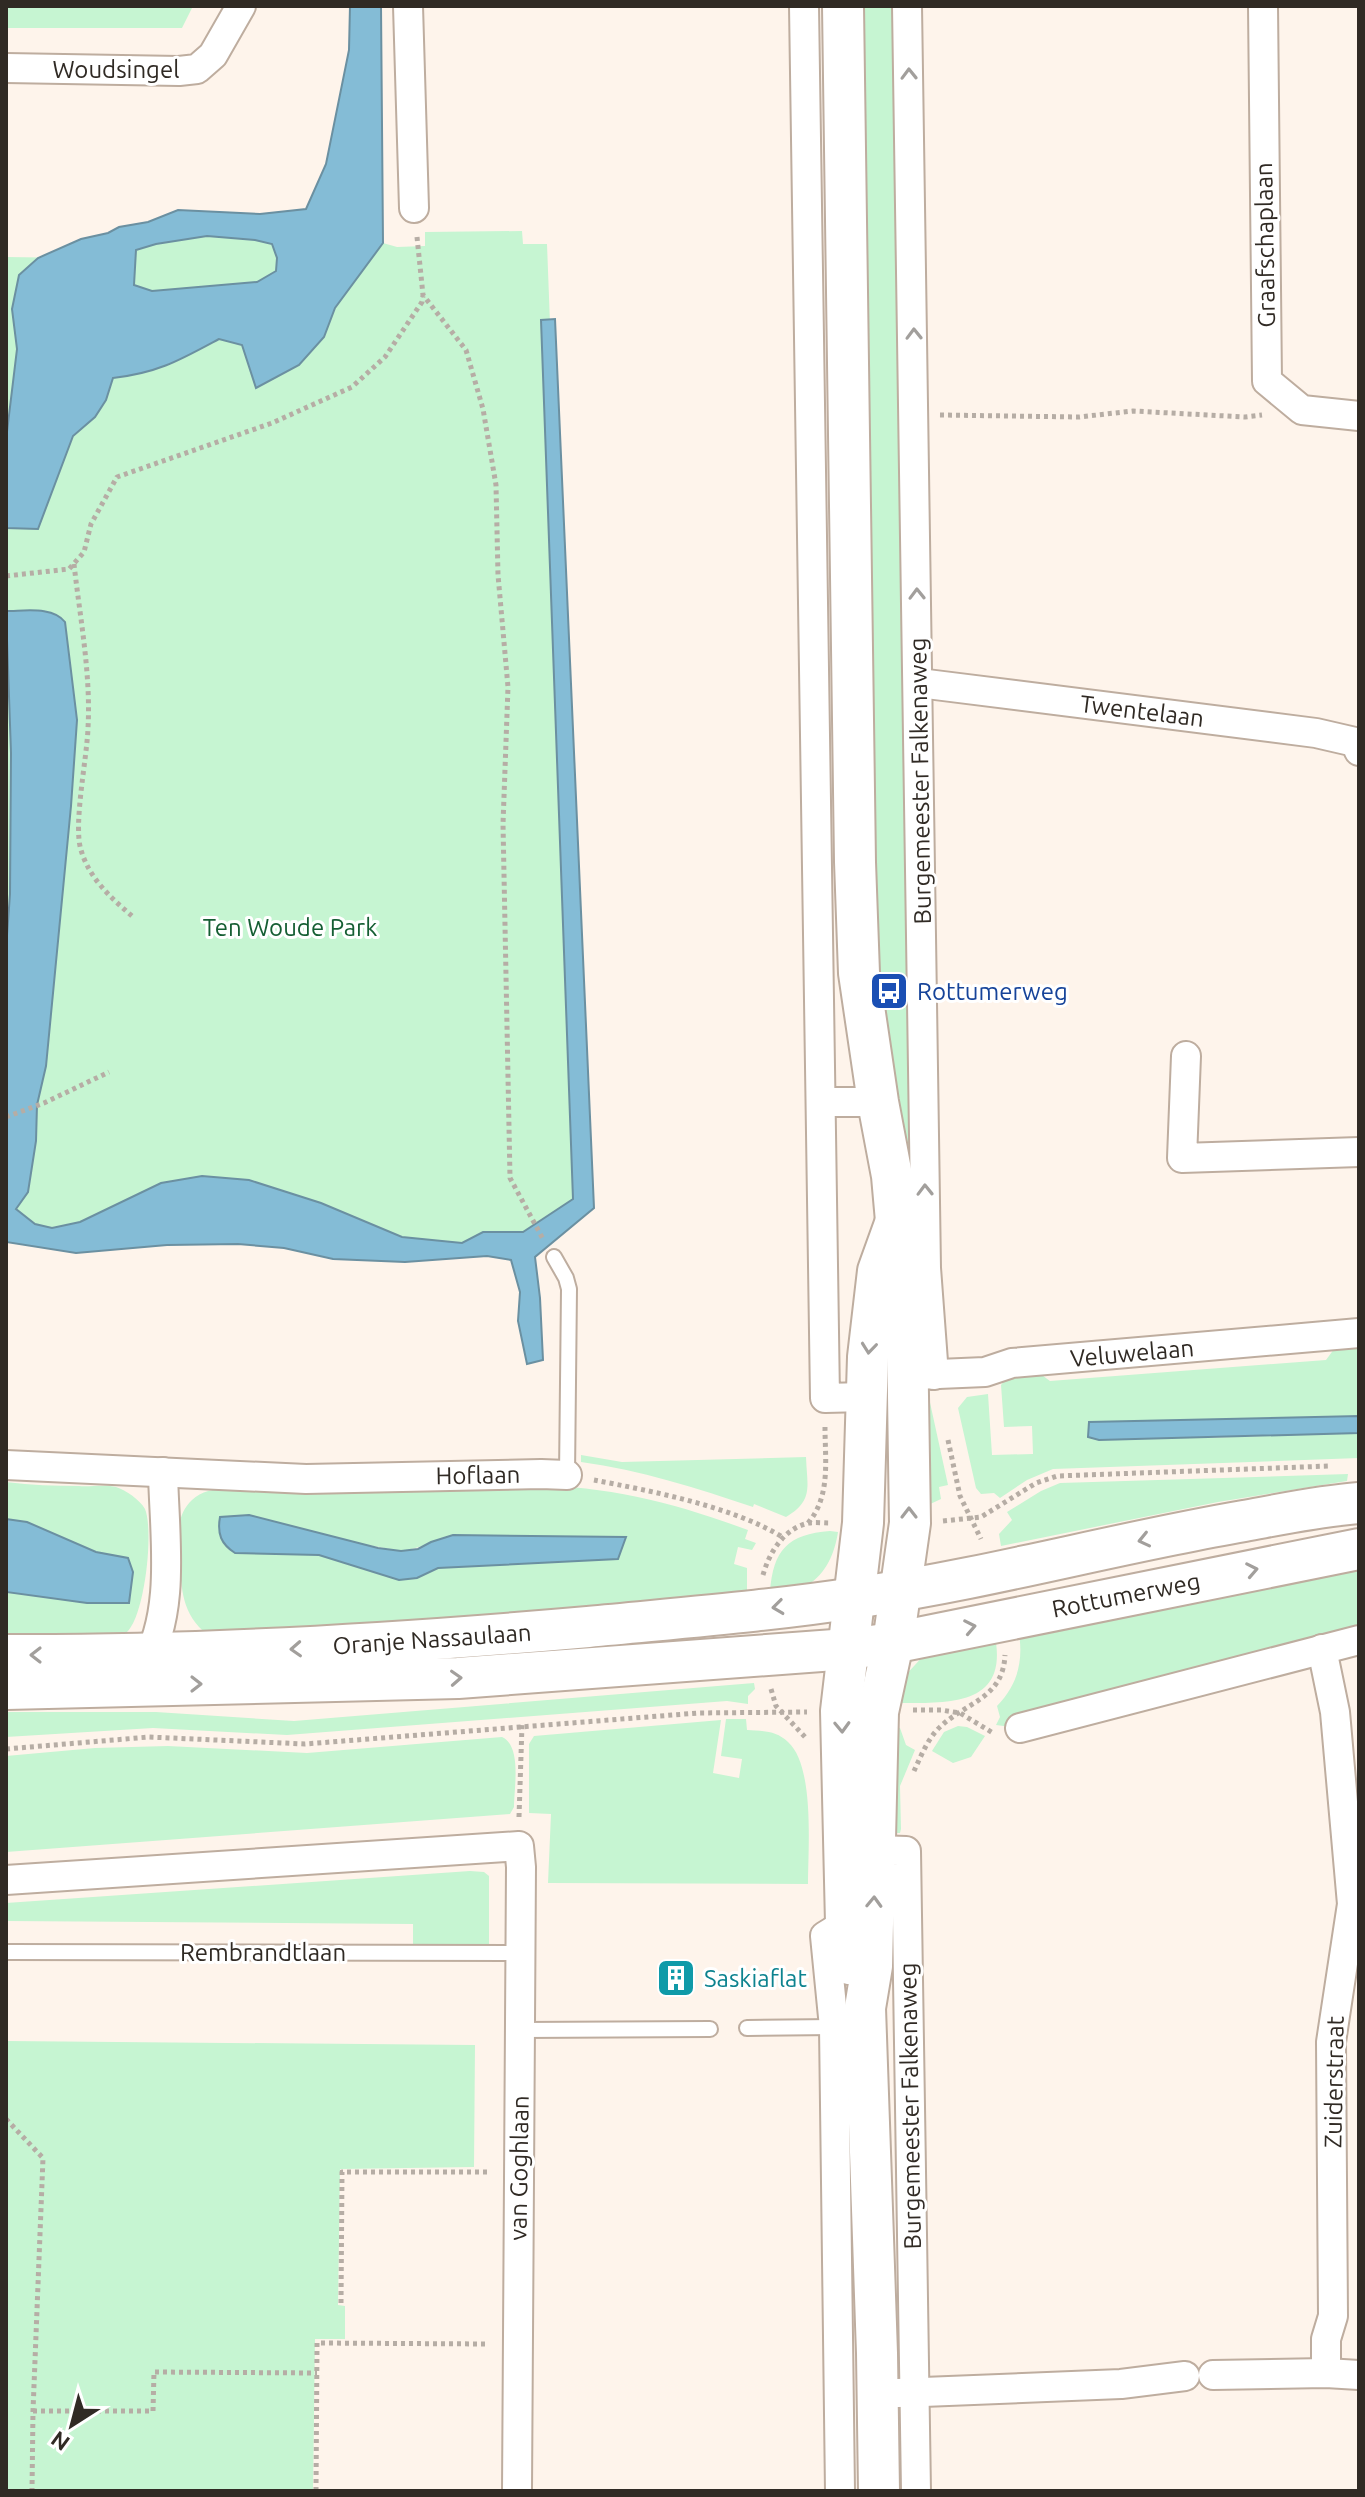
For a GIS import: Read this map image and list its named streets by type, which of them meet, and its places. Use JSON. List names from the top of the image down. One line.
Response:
{"streets":{"street":["Woudsingel","Graafschaplaan","Twentelaan","Burgemeester Falkenaweg","Veluwelaan","Hoflaan","Rottumerweg","Oranje Nassaulaan","Zuiderstraat","van Goghlaan"],"lane":["Rembrandtlaan"]},"crossings":[["Twentelaan","Burgemeester Falkenaweg"],["Burgemeester Falkenaweg","Veluwelaan"],["Burgemeester Falkenaweg","Rottumerweg"],["Burgemeester Falkenaweg","Oranje Nassaulaan"],["Rottumerweg","Oranje Nassaulaan"],["Rembrandtlaan","van Goghlaan"]],"parks":["Ten Woude Park"],"places":{"bus stop":["Rottumerweg"],"building":["Saskiaflat"]},"north":"bottom left"}
